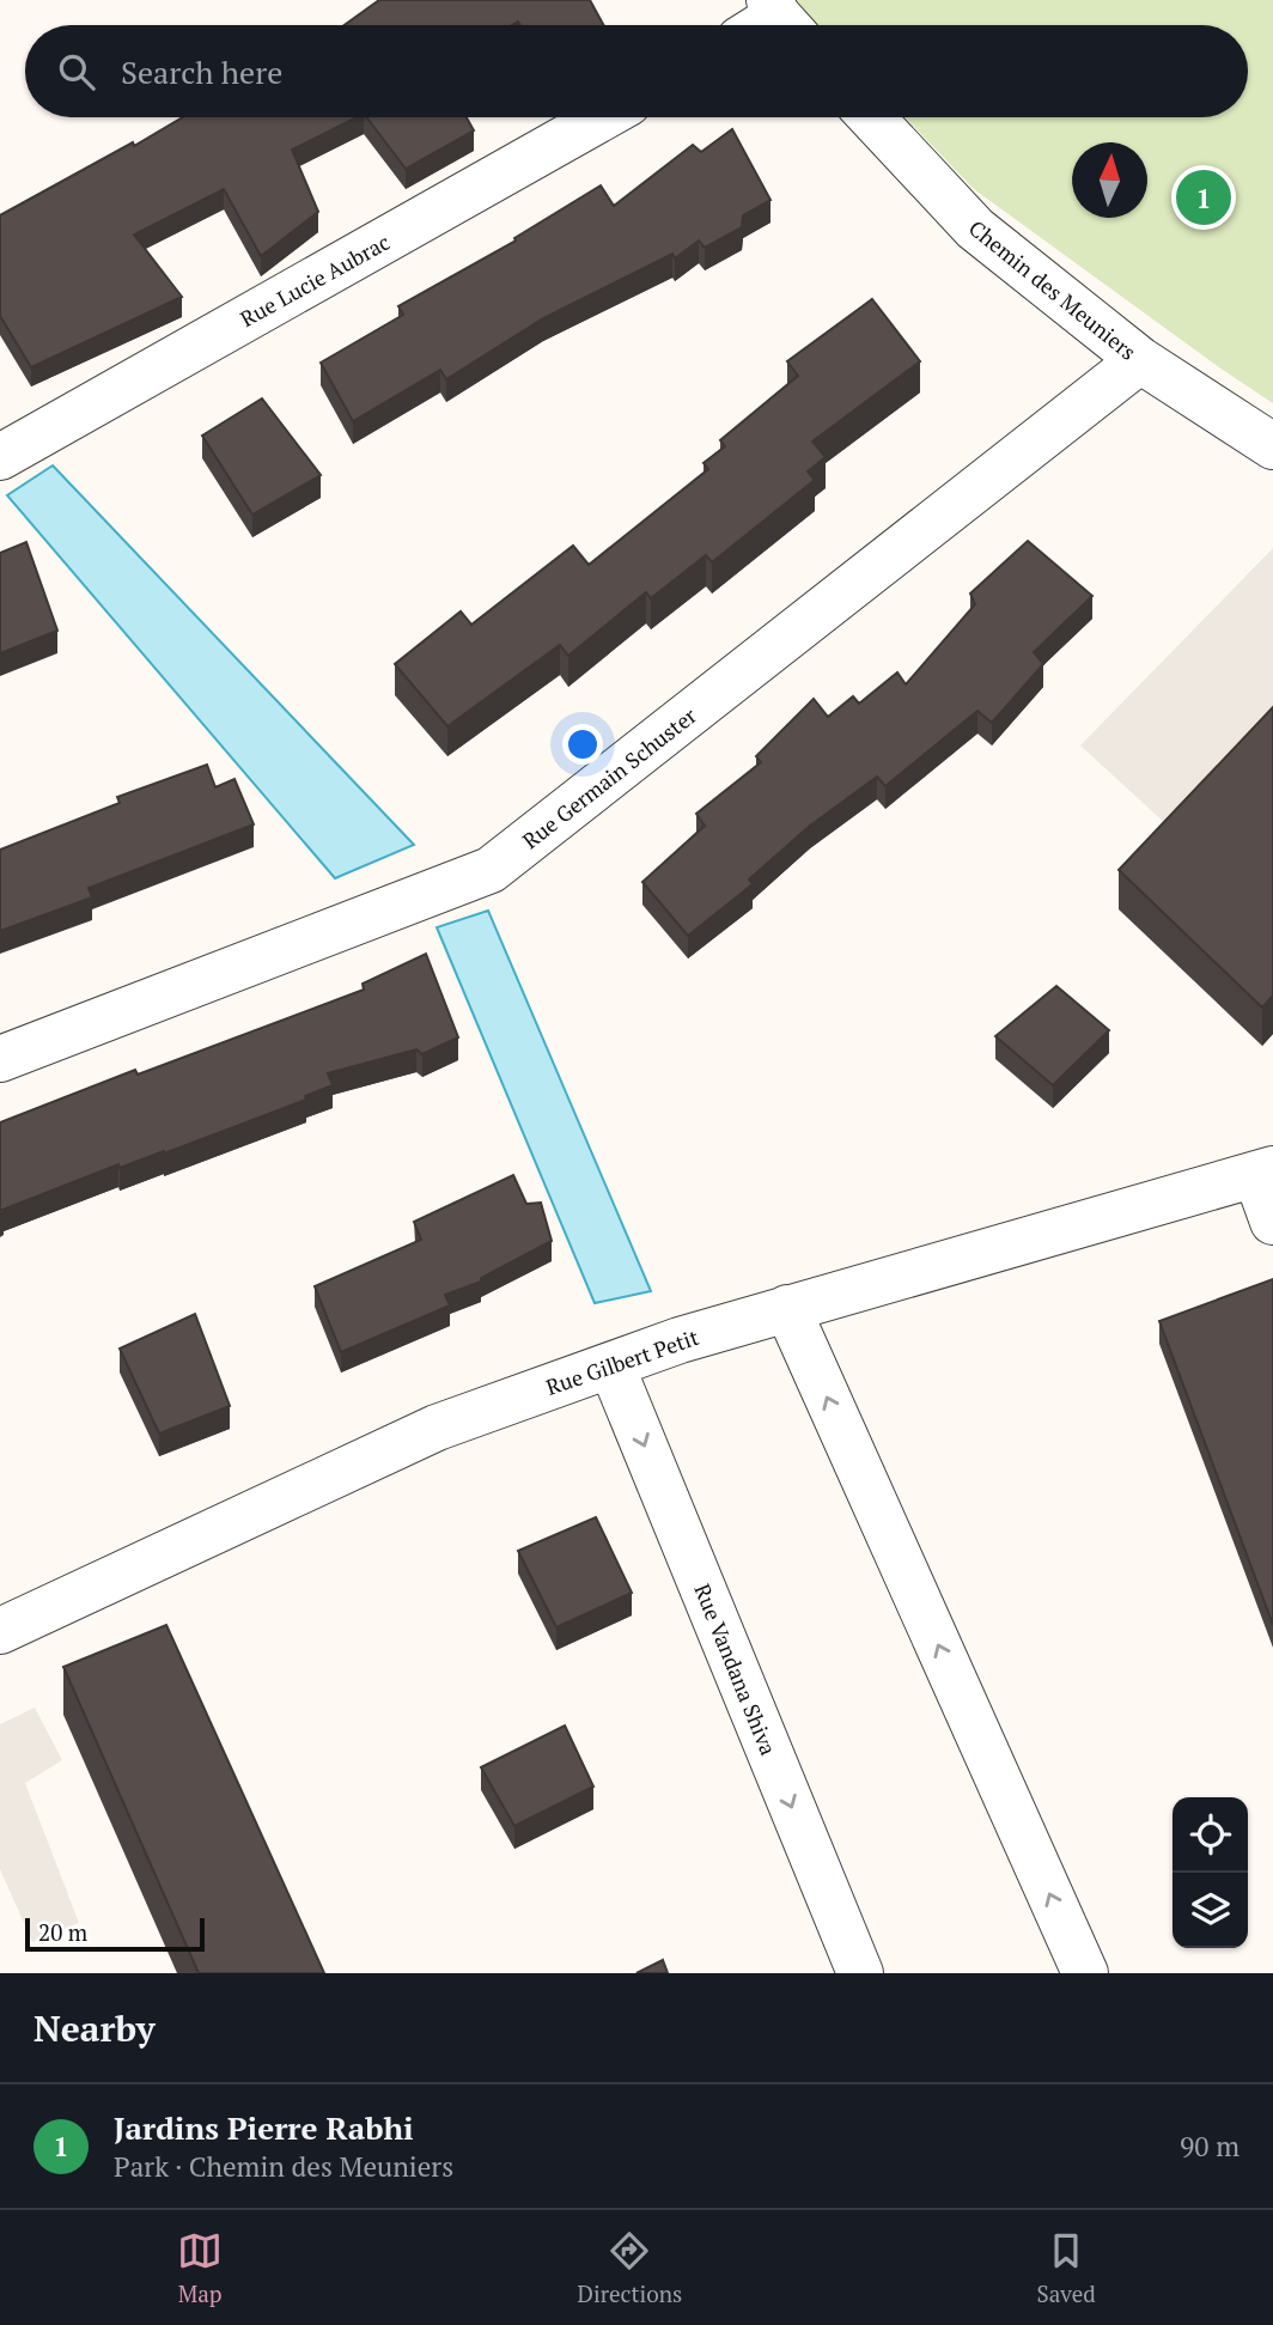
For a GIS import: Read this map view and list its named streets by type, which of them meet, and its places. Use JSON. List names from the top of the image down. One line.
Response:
{"streets":{"street":["Rue Lucie Aubrac","Chemin des Meuniers","Rue Germain Schuster","Rue Gilbert Petit","Rue Vandana Shiva"]},"crossings":[["Chemin des Meuniers","Rue Germain Schuster"],["Rue Gilbert Petit","Rue Vandana Shiva"]],"scale_bar":"20 m","north":"top","page":{"search":"Search here","pins":"1","scale":"20 m","heading":"Nearby","list":[{"mark":"1","name":"Jardins Pierre Rabhi","note":"Park · Chemin des Meuniers","value":"90 m"}],"nav":["Map","Directions","Saved"]}}
